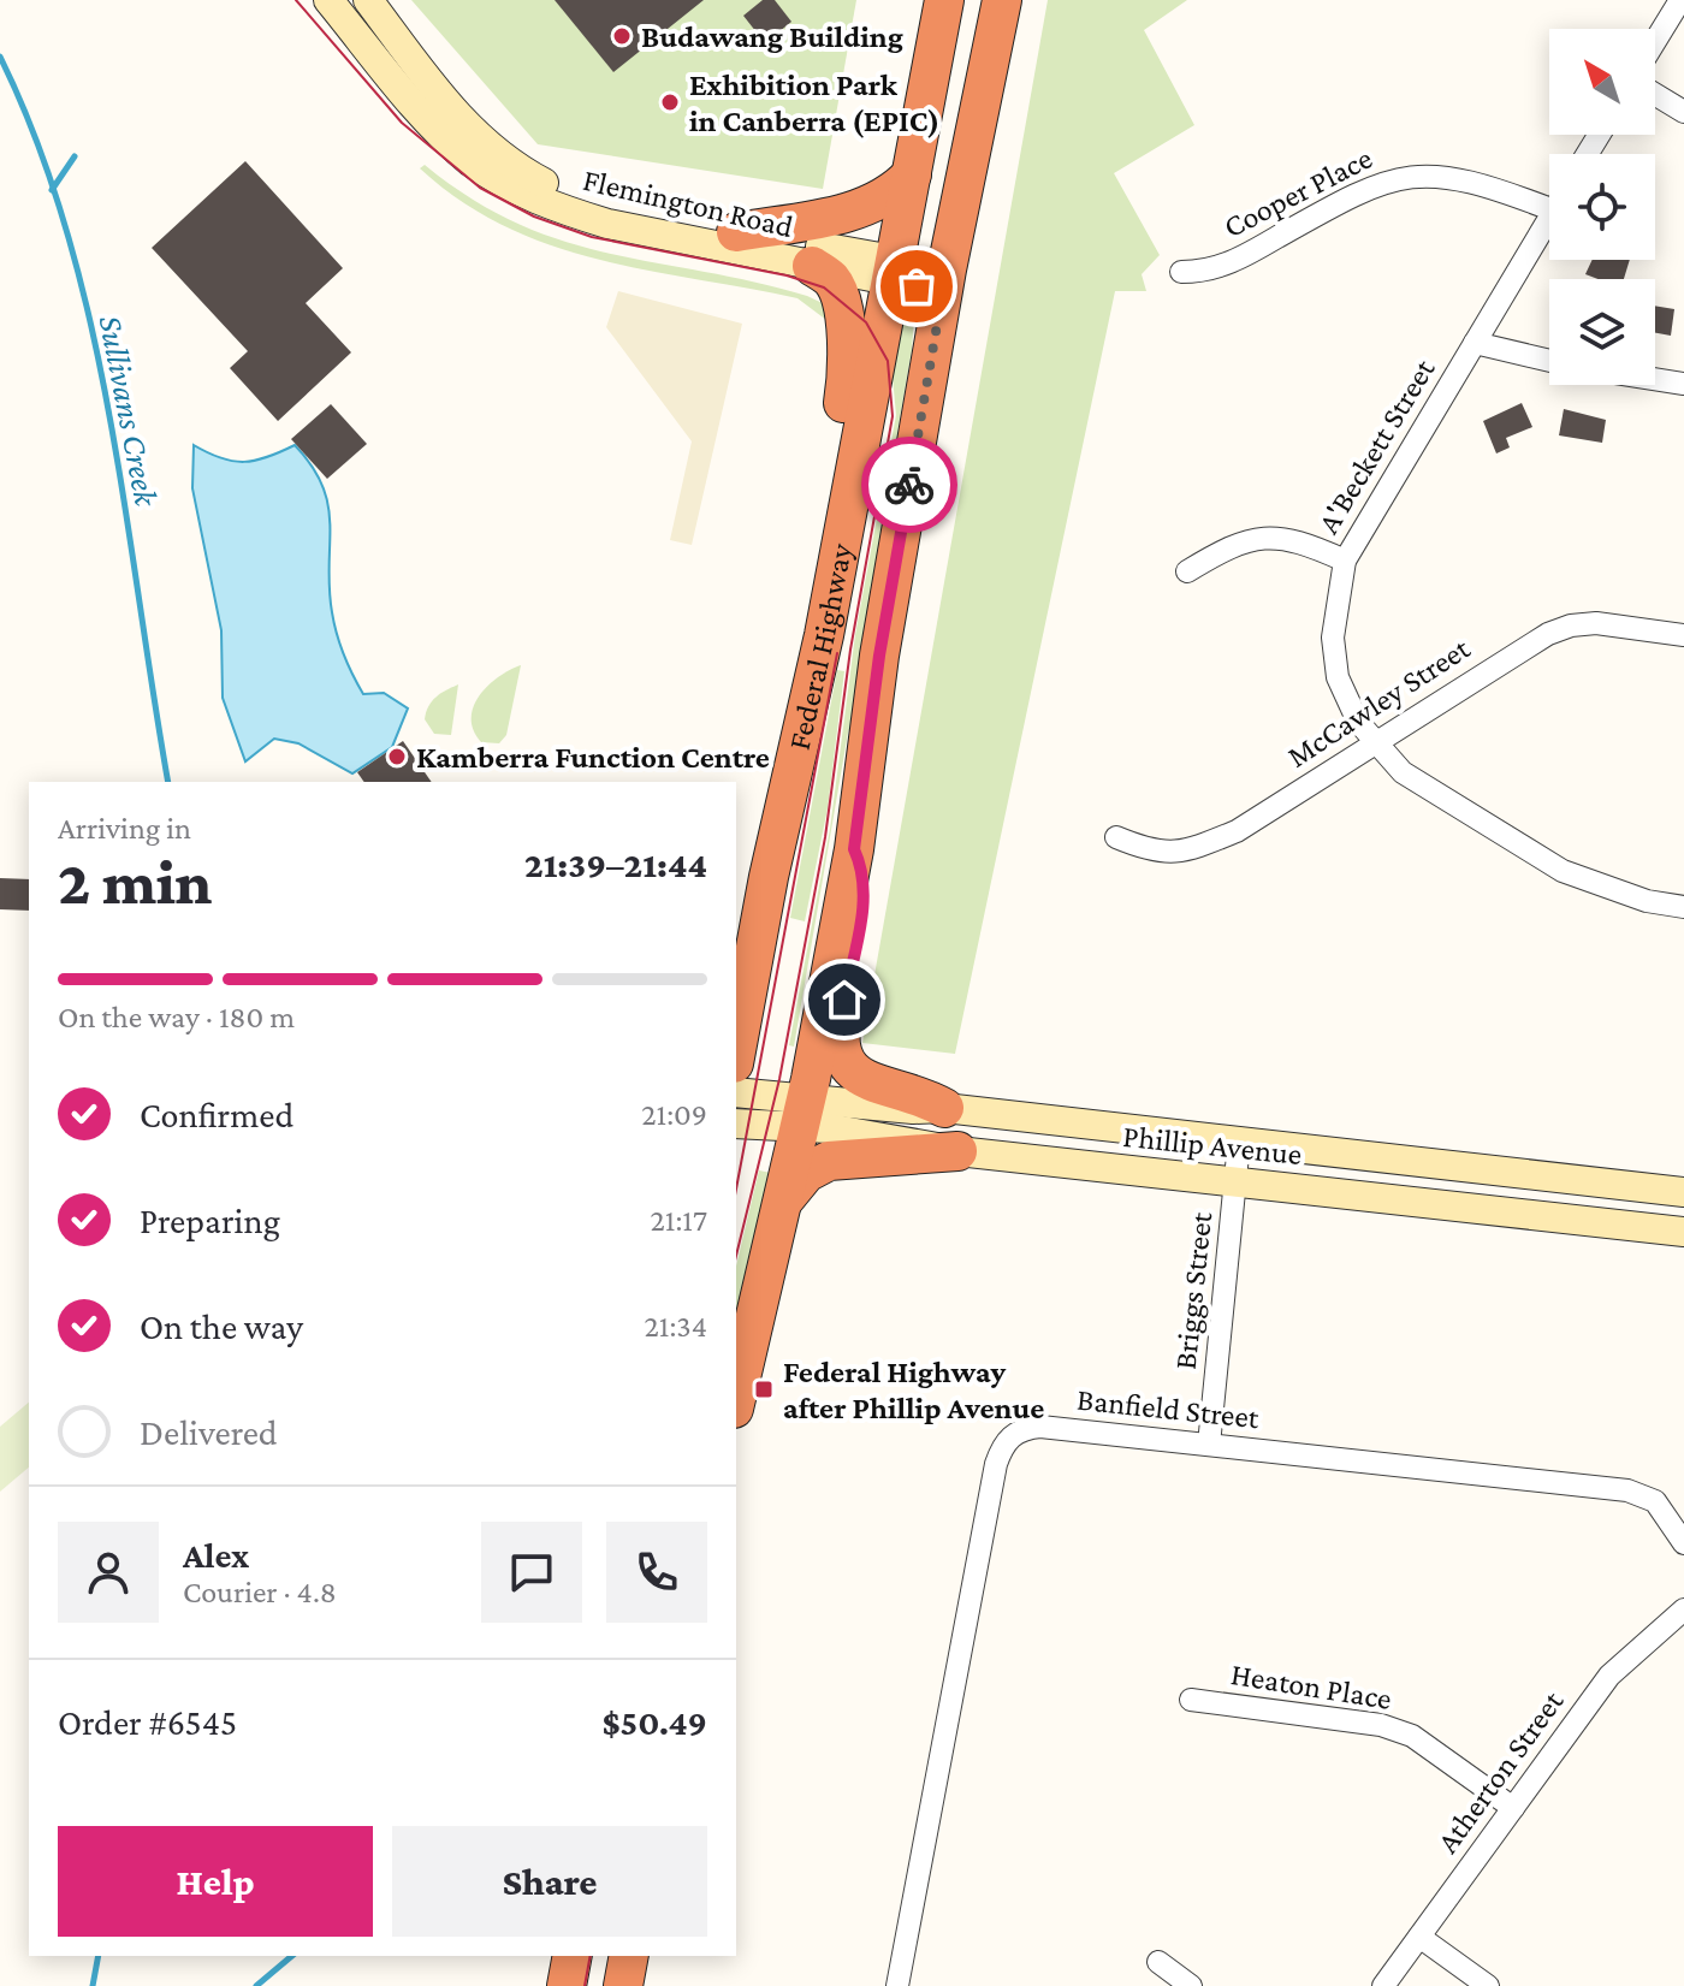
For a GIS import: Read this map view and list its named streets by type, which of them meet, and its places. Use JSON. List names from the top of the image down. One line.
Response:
{"streets":{"highway":["Federal Highway"],"main road":["Flemington Road","Phillip Avenue"],"street":["Cooper Place","A'Beckett Street","McCawley Street","Briggs Street","Banfield Street","Heaton Place","Atherton Street"]},"crossings":[["Flemington Road","Federal Highway"],["A'Beckett Street","McCawley Street"],["Federal Highway","Phillip Avenue"],["Phillip Avenue","Briggs Street"],["Briggs Street","Banfield Street"],["Heaton Place","Atherton Street"]],"water":["Sullivans Creek"],"places":{"other":["Budawang Building","Exhibition Park in Canberra (EPIC)","Kamberra Function Centre"],"transit":["Federal Highway after Phillip Avenue"]},"north":"top left","page":{"heading":["2 min","Arriving in","21:39–21:44"],"panel":["Alex","Courier · 4.8","Order #6545","$50.49"],"bar":"On the way · 180 m","list":[["Confirmed","21:09"],["Preparing","21:17"],["On the way","21:34"],"Delivered"],"buttons":["Help","Share"]}}
